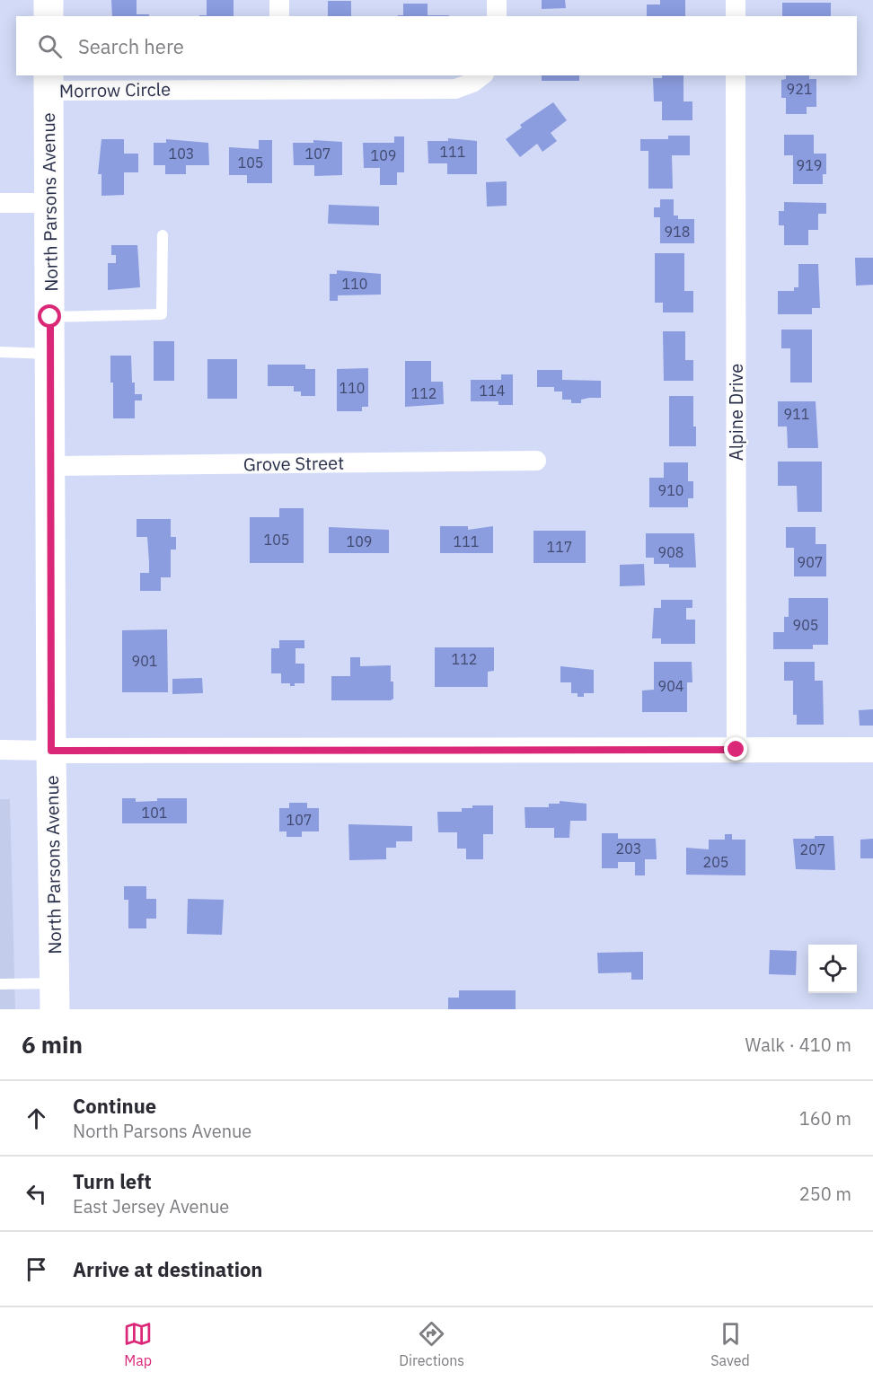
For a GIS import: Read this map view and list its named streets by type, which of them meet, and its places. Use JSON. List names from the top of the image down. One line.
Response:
{"streets":{"main road":["North Parsons Avenue"],"street":["Morrow Circle","Alpine Drive","Grove Street"]},"crossings":[["Morrow Circle","North Parsons Avenue"],["North Parsons Avenue","Grove Street"]],"house_numbers":["921","111","103","107","109","105","919","918","110","110","114","112","911","910","105","109","111","117","908","907","905","112","901","904","101","107","203","207","205"],"page":{"search":"Search here","heading":["6 min","Walk · 410 m"],"list":[["Continue","North Parsons Avenue","160 m"],["Turn left","East Jersey Avenue","250 m"],"Arrive at destination"],"nav":["Map","Directions","Saved"]}}
